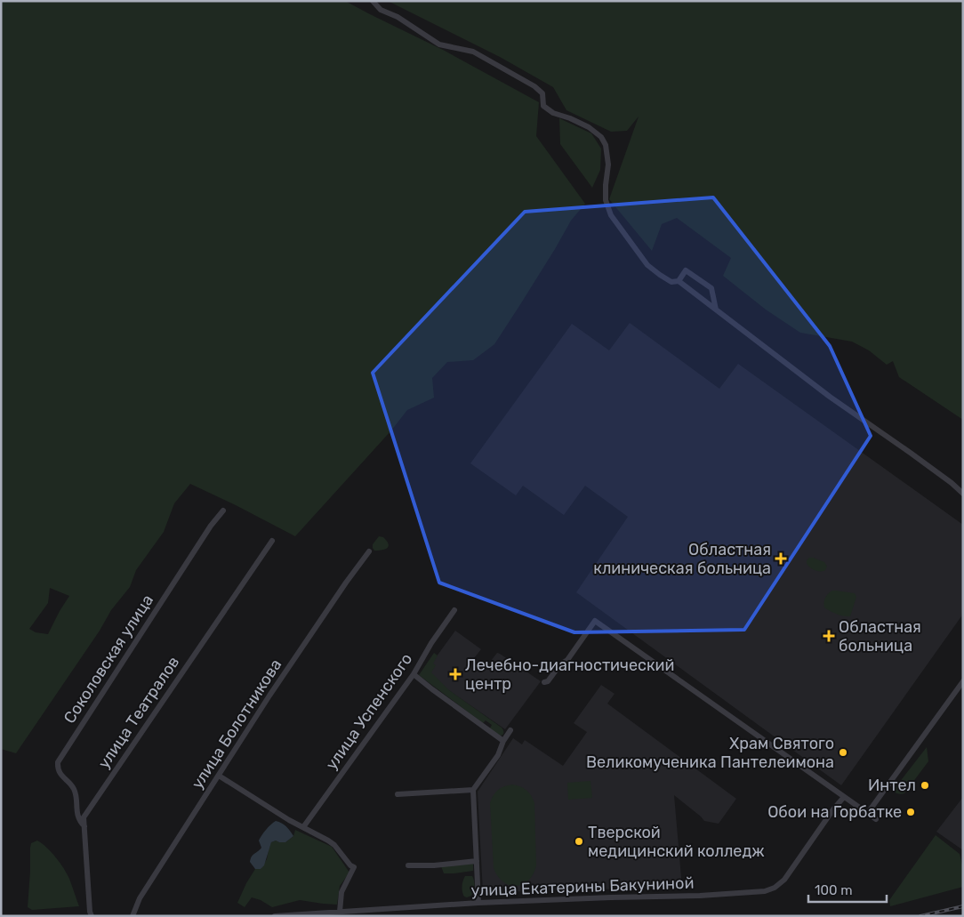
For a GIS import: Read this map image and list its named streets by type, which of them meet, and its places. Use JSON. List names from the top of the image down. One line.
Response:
{"streets":{"street":["Соколовская улица","улица Успенского","улица Театралов","улица Болотникова","улица Екатерины Бакуниной"]},"crossings":[["Соколовская улица","улица Театралов"]],"places":{"health":["Областная клиническая больница","Областная больница","Лечебно-диагностический центр"],"other":["Храм Святого Великомученика Пантелеимона","Интел","Обои на Горбатке","Тверской медицинский колледж"]},"scale_bar":"100 m"}
